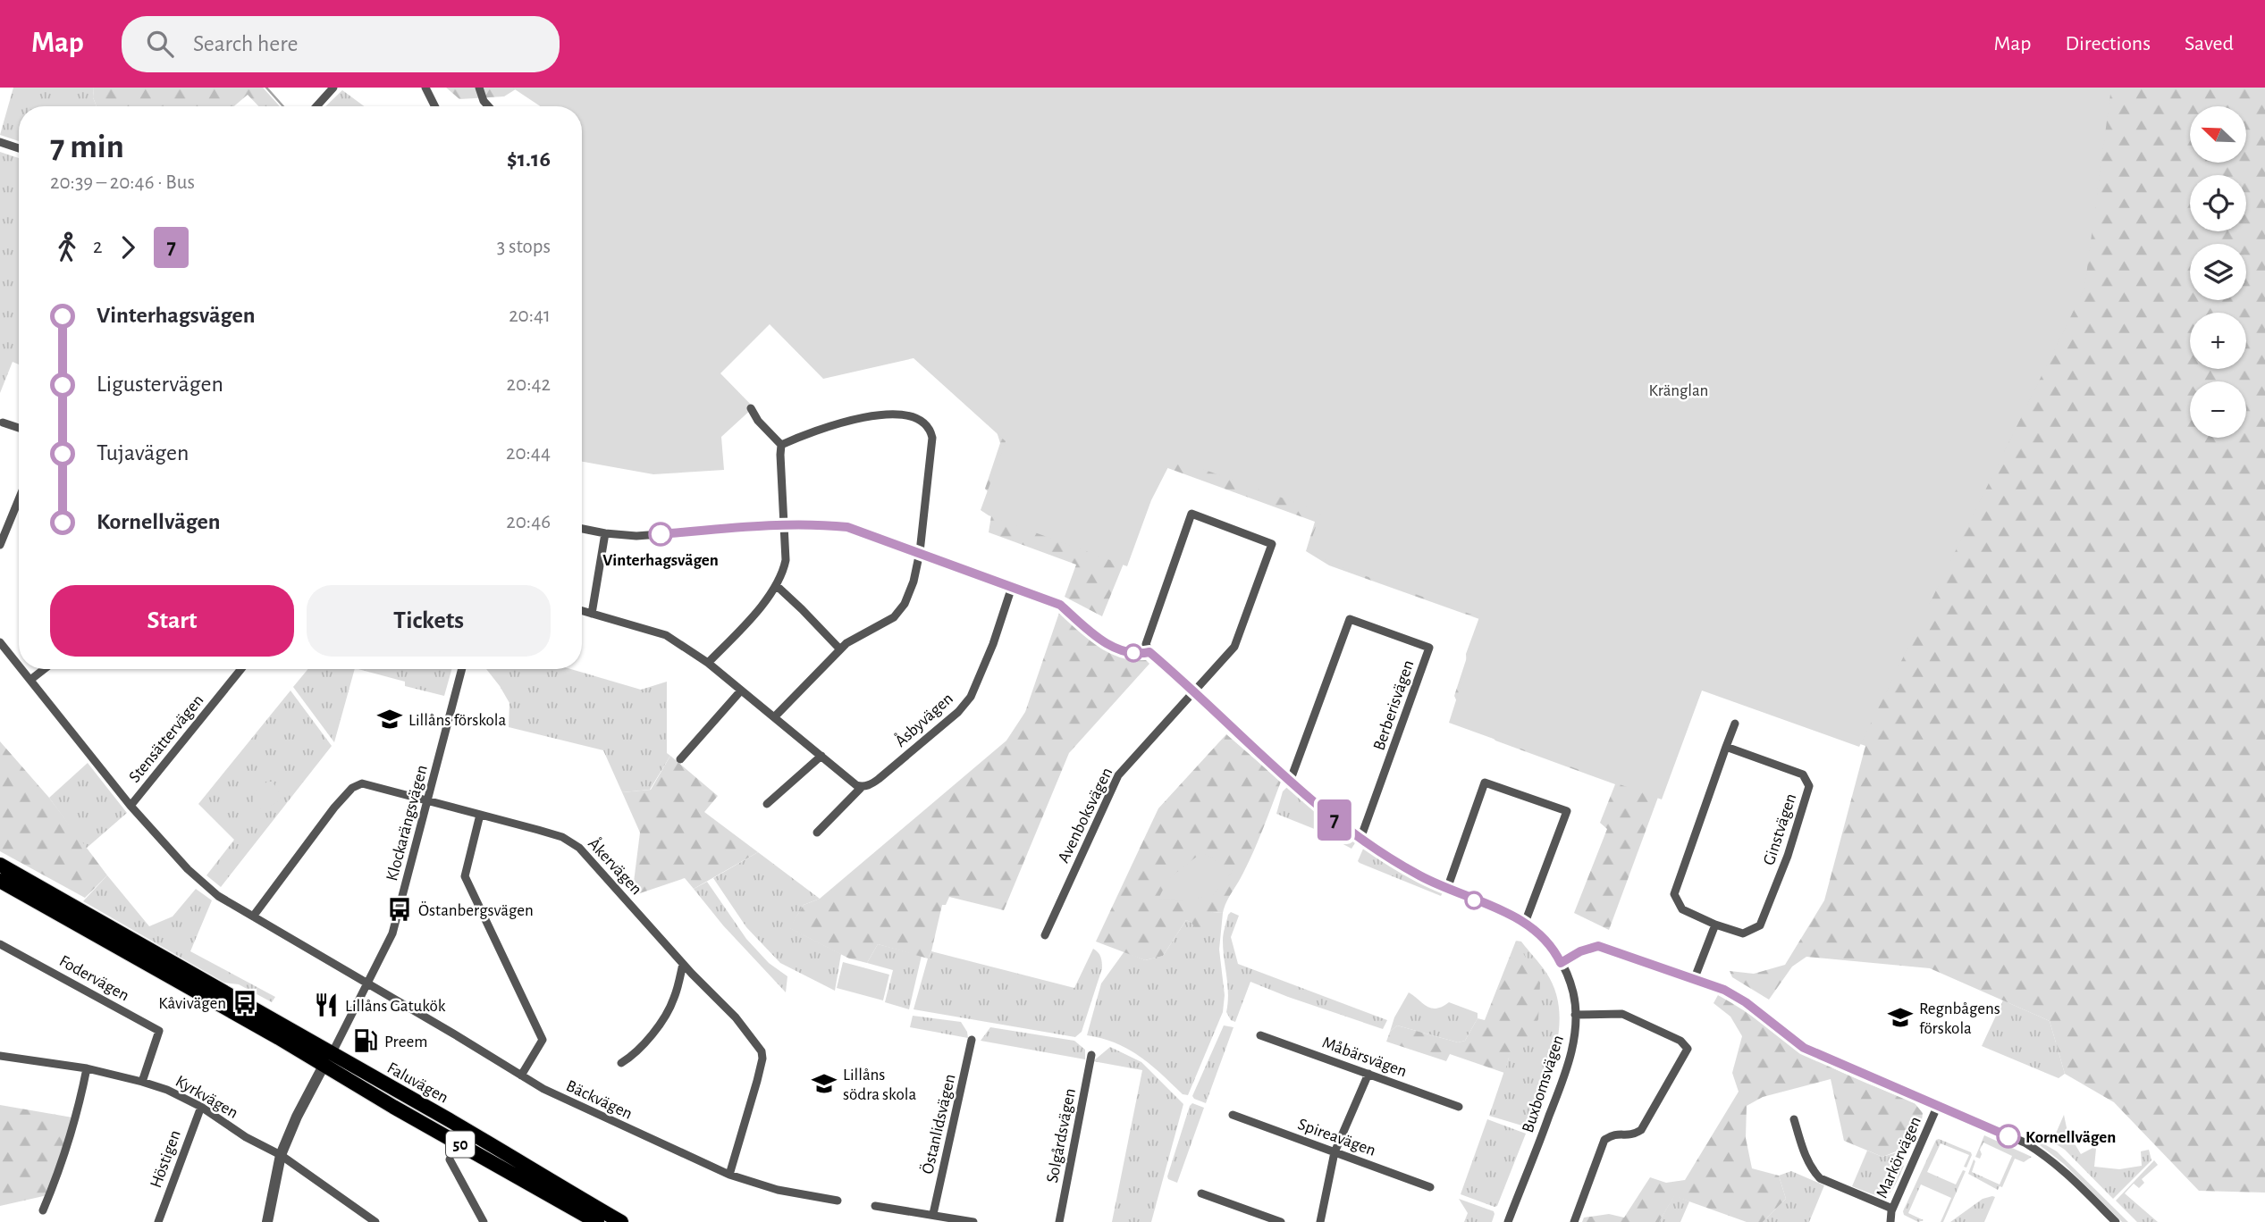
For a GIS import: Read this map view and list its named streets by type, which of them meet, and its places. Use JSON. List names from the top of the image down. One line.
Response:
{"streets":{"highway":["Faluvägen","50"],"street":["Berberisvägen","Åsbyvägen","Stensättervägen","Avenboksvägen","Klockarängsvägen","Ginstvägen","Åkervägen","Fodervägen","Måbärsvägen","Buxbomsvägen","Kyrkvägen","Bäckvägen","Östanlidsvägen","Solgårdsvägen","Spireavägen","Markörvägen","Höstigen"]},"crossings":[["Berberisvägen","Buxbomsvägen"],["Avenboksvägen","Buxbomsvägen"],["Klockarängsvägen","Åkervägen"],["Klockarängsvägen","Faluvägen"],["Klockarängsvägen","Bäckvägen"],["Åkervägen","Bäckvägen"],["Fodervägen","Kyrkvägen"],["Kyrkvägen","Höstigen"]],"parks":["Kränglan"],"places":{"other":["Vinterhagsvägen","Kornellvägen"],"school or university":["Lillåns förskola","Regnbågens förskola","Lillåns södra skola"],"bus stop":["Östanbergsvägen","Kåvivägen"],"restaurant":["Lillåns Gatukök"],"fuel station":["Preem"]},"lines":["bus line 7"],"north":"top left","page":{"header":"Map","search":"Search here","nav":["Map","Directions","Saved"],"on_map":"7","map_buttons":["+","−"],"heading":["7 min","20:39 – 20:46 · Bus","$1.16"],"legs":["2","7","3 stops"],"list":[{"name":"Vinterhagsvägen","value":"20:41"},{"name":"Ligustervägen","value":"20:42"},{"name":"Tujavägen","value":"20:44"},{"name":"Kornellvägen","value":"20:46"}],"buttons":["Start","Tickets"]}}
